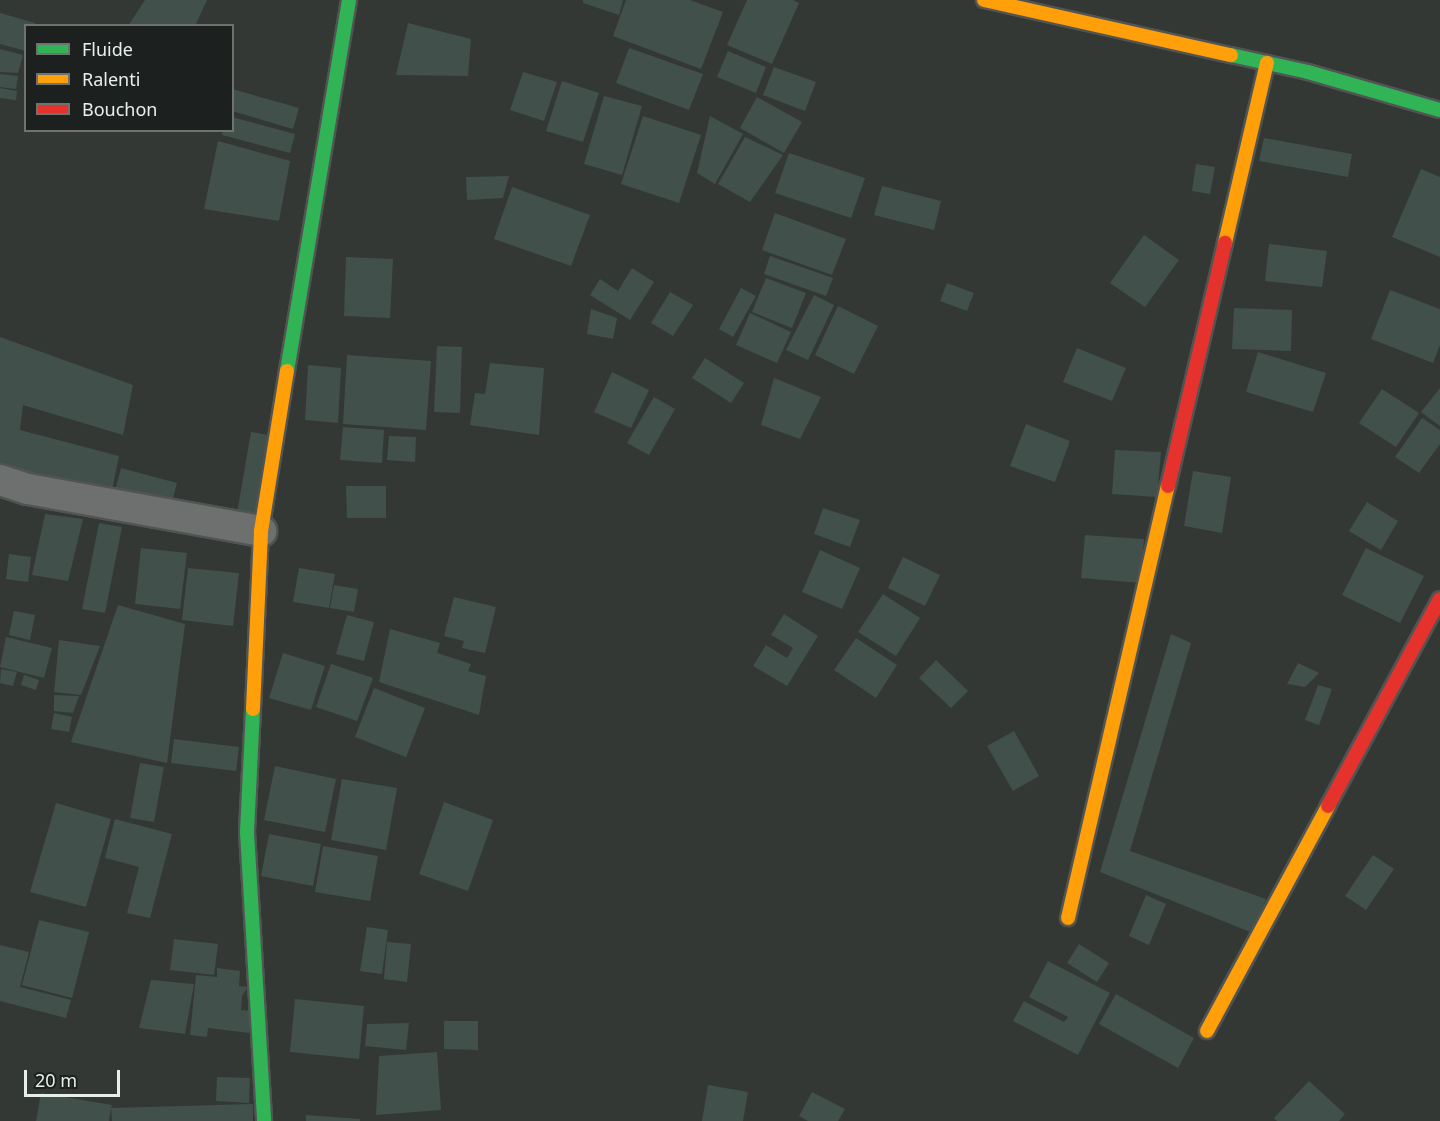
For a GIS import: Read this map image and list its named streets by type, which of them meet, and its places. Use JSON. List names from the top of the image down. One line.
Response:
{"legend":["Fluide","Ralenti","Bouchon"],"scale_bar":"20 m"}
